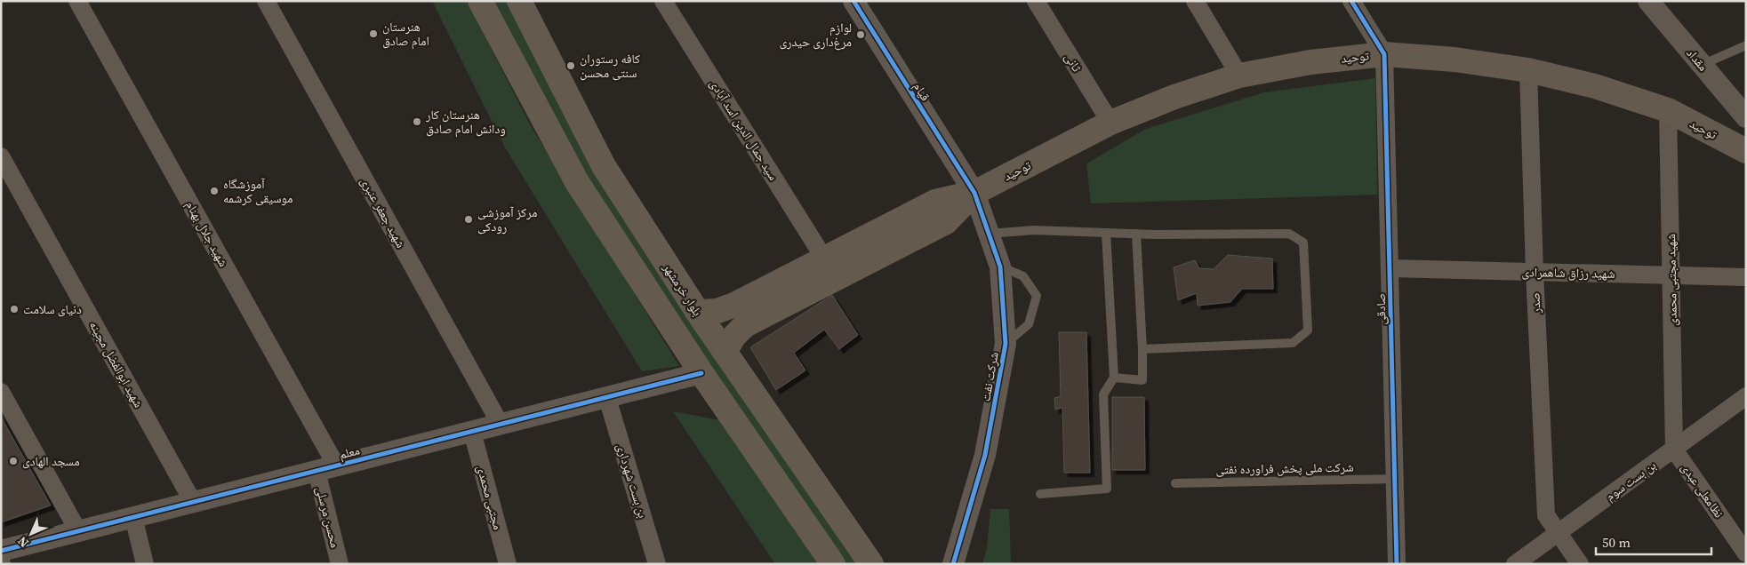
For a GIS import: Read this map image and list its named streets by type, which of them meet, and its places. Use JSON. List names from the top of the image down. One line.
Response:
{"streets":{"main road":["توحید","بلوار خرمشهر"],"street":["مقداد","ثانی","قیام","سید جمال الدین اسد آبادی","شهید جعفر عنبری","شهید جلال بهنام","شهید رزاق شاهمرادی","شهید مجتبی محمدی","صدر","صادقی","شهید ابوالفضل مجینه","شرکت نفت","معلم","بن بست شهرداری","بن بست سوم","نظامعلی عبدی","مجتبی محمدی","محسن مرسلی"],"lane":["شرکت ملی پخش فراورده نفتی"]},"crossings":[["توحید","ثانی"],["توحید","قیام"],["توحید","سید جمال الدین اسد آبادی"],["توحید","شهید مجتبی محمدی"],["توحید","بلوار خرمشهر"],["توحید","صدر"],["توحید","صادقی"],["توحید","شرکت نفت"],["قیام","شرکت نفت"],["شهید جعفر عنبری","معلم"],["شهید جلال بهنام","معلم"],["شهید رزاق شاهمرادی","شهید مجتبی محمدی"],["شهید رزاق شاهمرادی","صدر"],["شهید رزاق شاهمرادی","صادقی"],["شهید مجتبی محمدی","بن بست سوم"],["شهید مجتبی محمدی","نظامعلی عبدی"],["صدر","بن بست سوم"],["صادقی","شرکت ملی پخش فراورده نفتی"],["شهید ابوالفضل مجینه","معلم"],["معلم","بن بست شهرداری"],["معلم","مجتبی محمدی"],["معلم","محسن مرسلی"],["بن بست سوم","نظامعلی عبدی"]],"places":["هنرستان امام صادق","لوازم مرغ‌داری حیدری","کافه رستوران سنتی محسن","هنرستان کار ودانش امام صادق","آموزشگاه موسیقی کرشمه","مرکز آموزشی رودکی","دنیای سلامت","مسجد الهادی"],"scale_bar":"50 m","north":"bottom left"}
